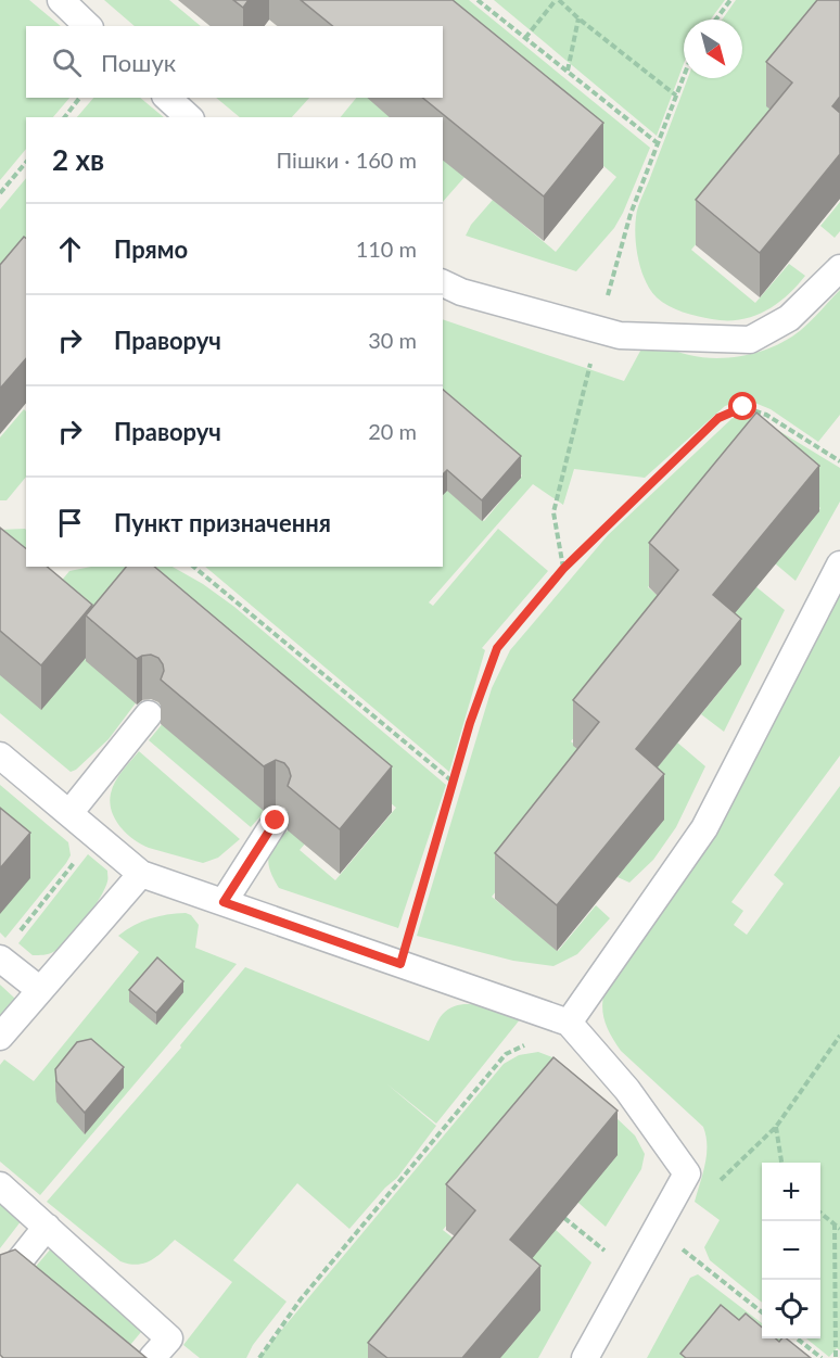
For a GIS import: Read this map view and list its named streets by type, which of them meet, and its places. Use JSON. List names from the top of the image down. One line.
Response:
{"north":"bottom right","page":{"search":"Пошук","heading":["2 хв","Пішки · 160 m"],"list":[["Прямо","110 m"],["Праворуч","30 m"],["Праворуч","20 m"],"Пункт призначення"],"map_buttons":["+","−"]}}
